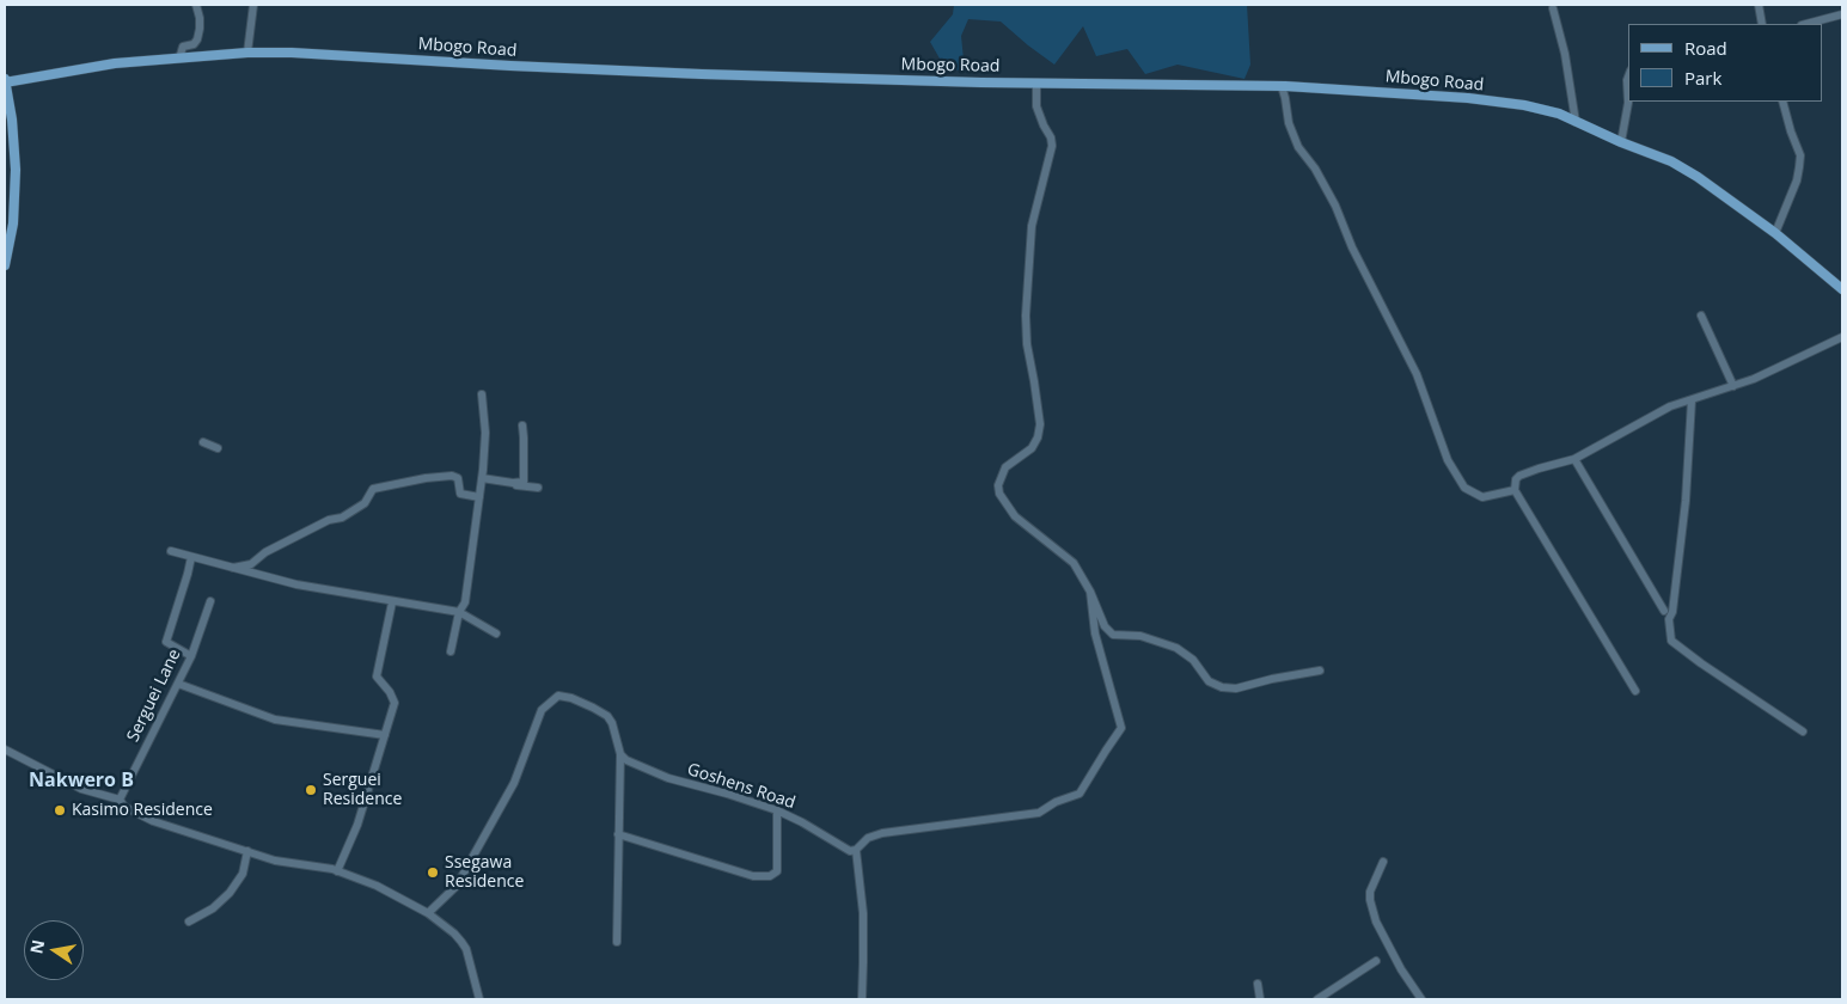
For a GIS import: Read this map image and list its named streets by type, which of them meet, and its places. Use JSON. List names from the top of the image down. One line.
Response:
{"streets":{"main road":["Mbogo Road"],"street":["Serguei Lane","Goshens Road"]},"districts":["Nakwero B"],"places":["Serguei Residence","Kasimo Residence","Ssegawa Residence"],"legend":["Road","Park"],"north":"left"}
